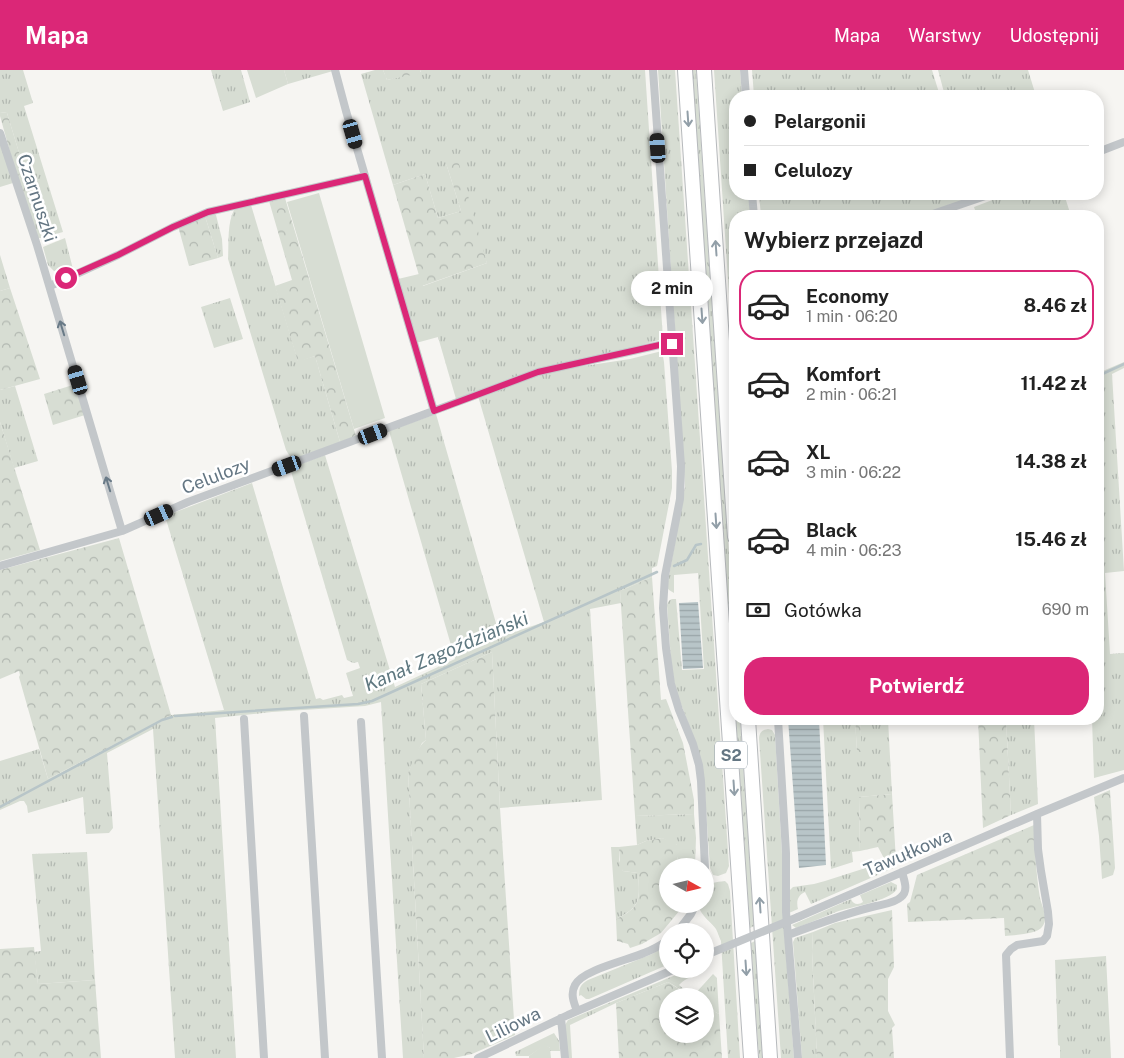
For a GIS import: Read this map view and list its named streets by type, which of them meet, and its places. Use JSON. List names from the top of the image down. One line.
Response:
{"streets":{"highway":["S2"],"street":["Czarnuszki","Celulozy","Tawułkowa","Liliowa"]},"crossings":[["Czarnuszki","Celulozy"]],"one_way":["Czarnuszki"],"water":["Kanał Zagoździański"],"north":"right","page":{"header":"Mapa","nav":["Mapa","Warstwy","Udostępnij"],"banner":["Pelargonii","Celulozy"],"heading":"Wybierz przejazd","list":[{"name":"Economy","note":"1 min · 06:20","value":"8.46 zł"},{"name":"Komfort","note":"2 min · 06:21","value":"11.42 zł"},{"name":"XL","note":"3 min · 06:22","value":"14.38 zł"},{"name":"Black","note":"4 min · 06:23","value":"15.46 zł"}],"bubble":"2 min","pay":["Gotówka","690 m"],"buttons":"Potwierdź"}}
